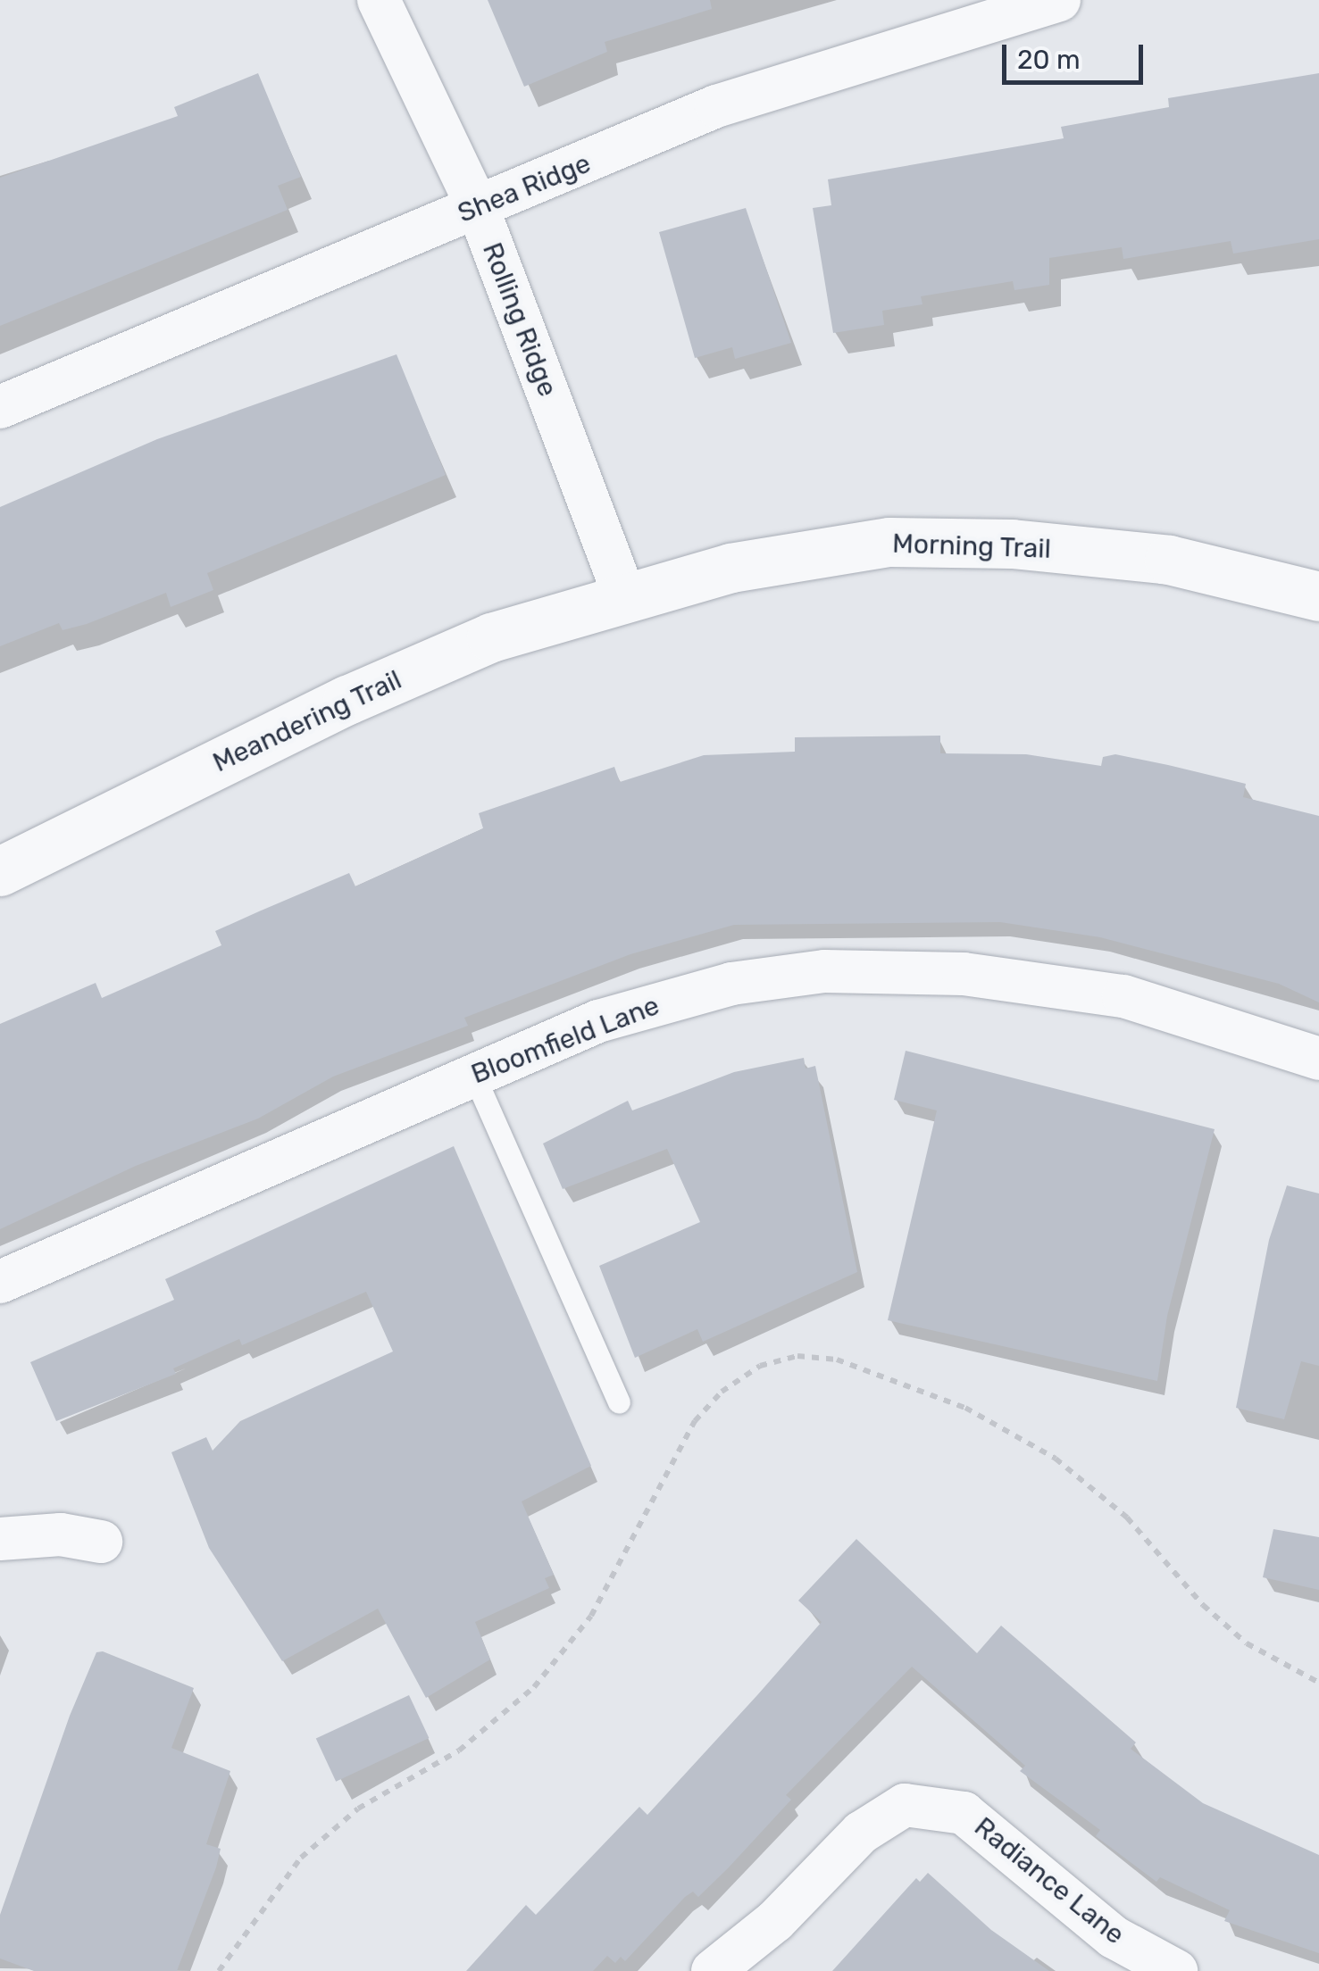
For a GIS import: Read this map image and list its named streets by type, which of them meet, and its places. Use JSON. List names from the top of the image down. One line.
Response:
{"streets":{"street":["Shea Ridge","Rolling Ridge","Morning Trail","Meandering Trail","Bloomfield Lane","Radiance Lane"]},"crossings":[["Shea Ridge","Rolling Ridge"],["Rolling Ridge","Morning Trail"],["Rolling Ridge","Meandering Trail"],["Morning Trail","Meandering Trail"]],"scale_bar":"20 m"}
